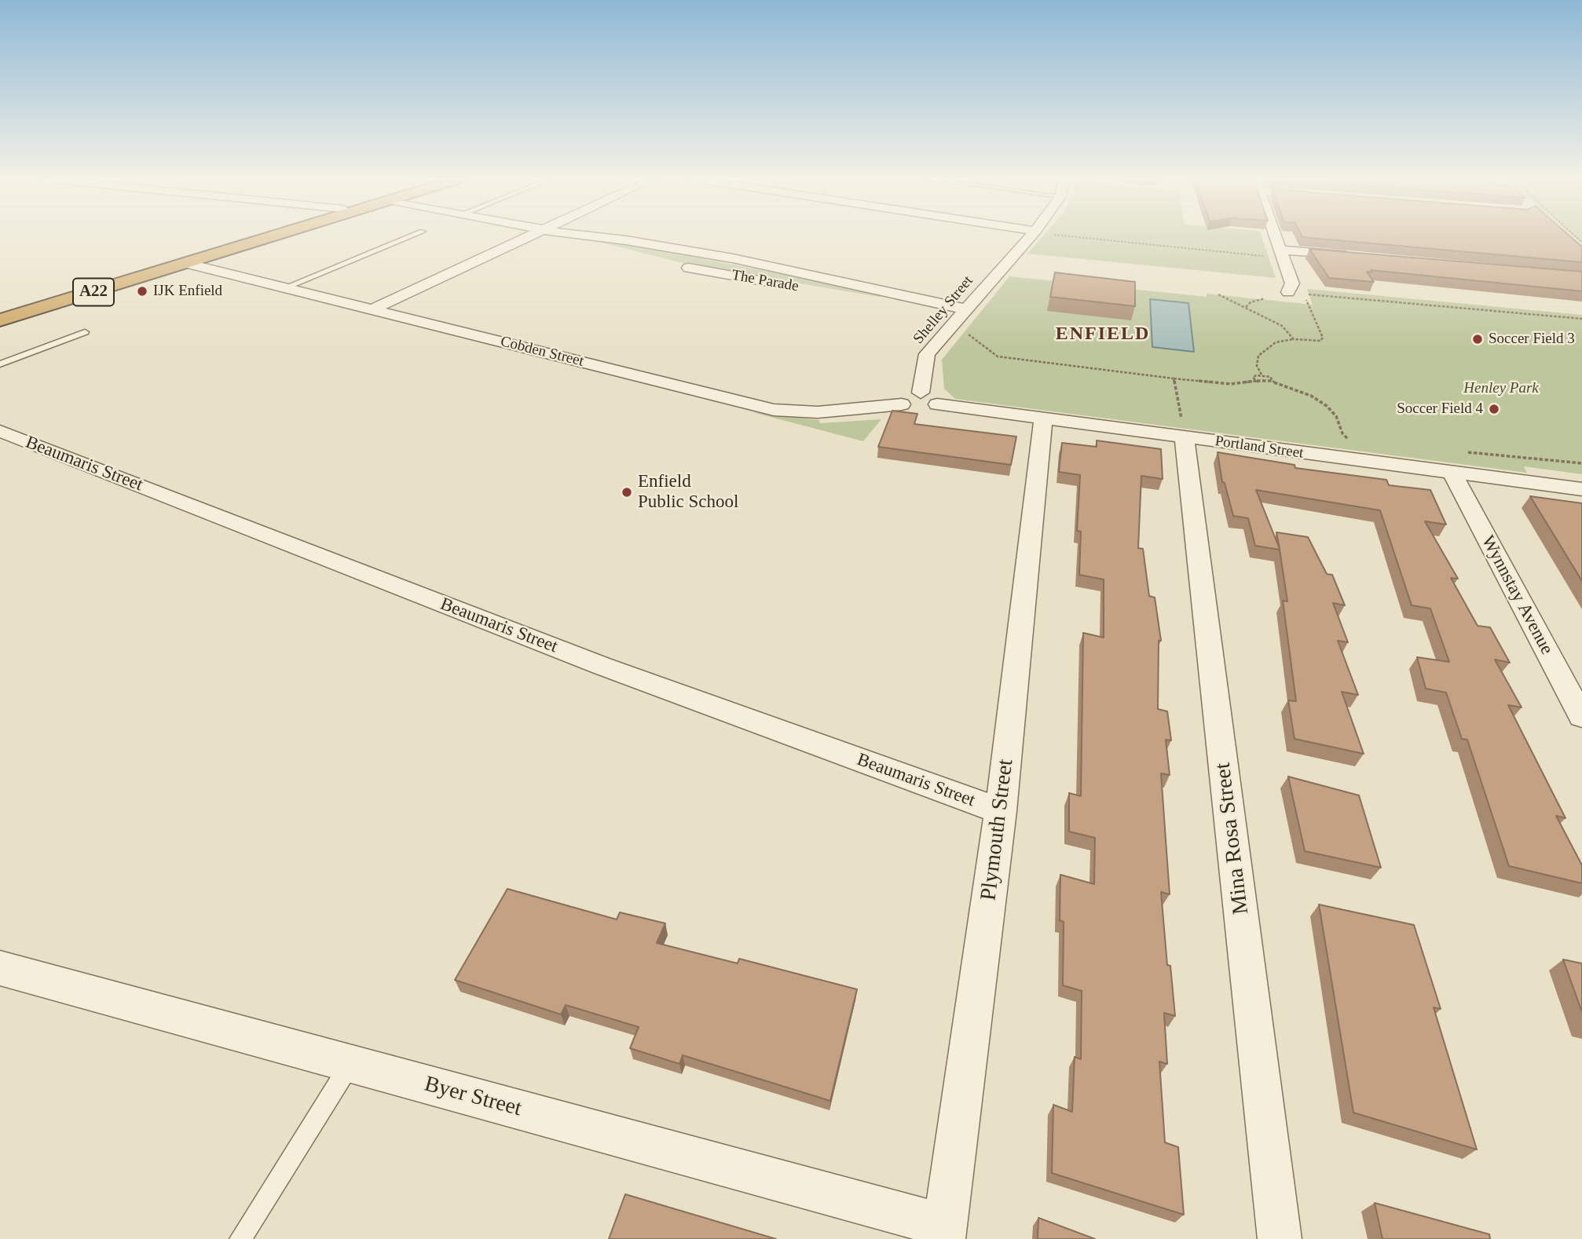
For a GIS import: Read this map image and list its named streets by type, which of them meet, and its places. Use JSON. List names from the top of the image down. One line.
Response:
{"streets":{"highway":["A22"],"street":["The Parade","Shelley Street","Cobden Street","Portland Street","Beaumaris Street","Wynnstay Avenue","Plymouth Street","Mina Rosa Street","Byer Street"]},"crossings":[["The Parade","Shelley Street"],["A22","Cobden Street"],["Shelley Street","Cobden Street"],["Shelley Street","Portland Street"],["Cobden Street","Portland Street"],["Portland Street","Wynnstay Avenue"],["Portland Street","Plymouth Street"],["Portland Street","Mina Rosa Street"],["Beaumaris Street","Plymouth Street"],["Plymouth Street","Byer Street"]],"districts":["ENFIELD"],"parks":["Henley Park"],"places":["IJK Enfield","Soccer Field 3","Soccer Field 4","Enfield Public School"]}
